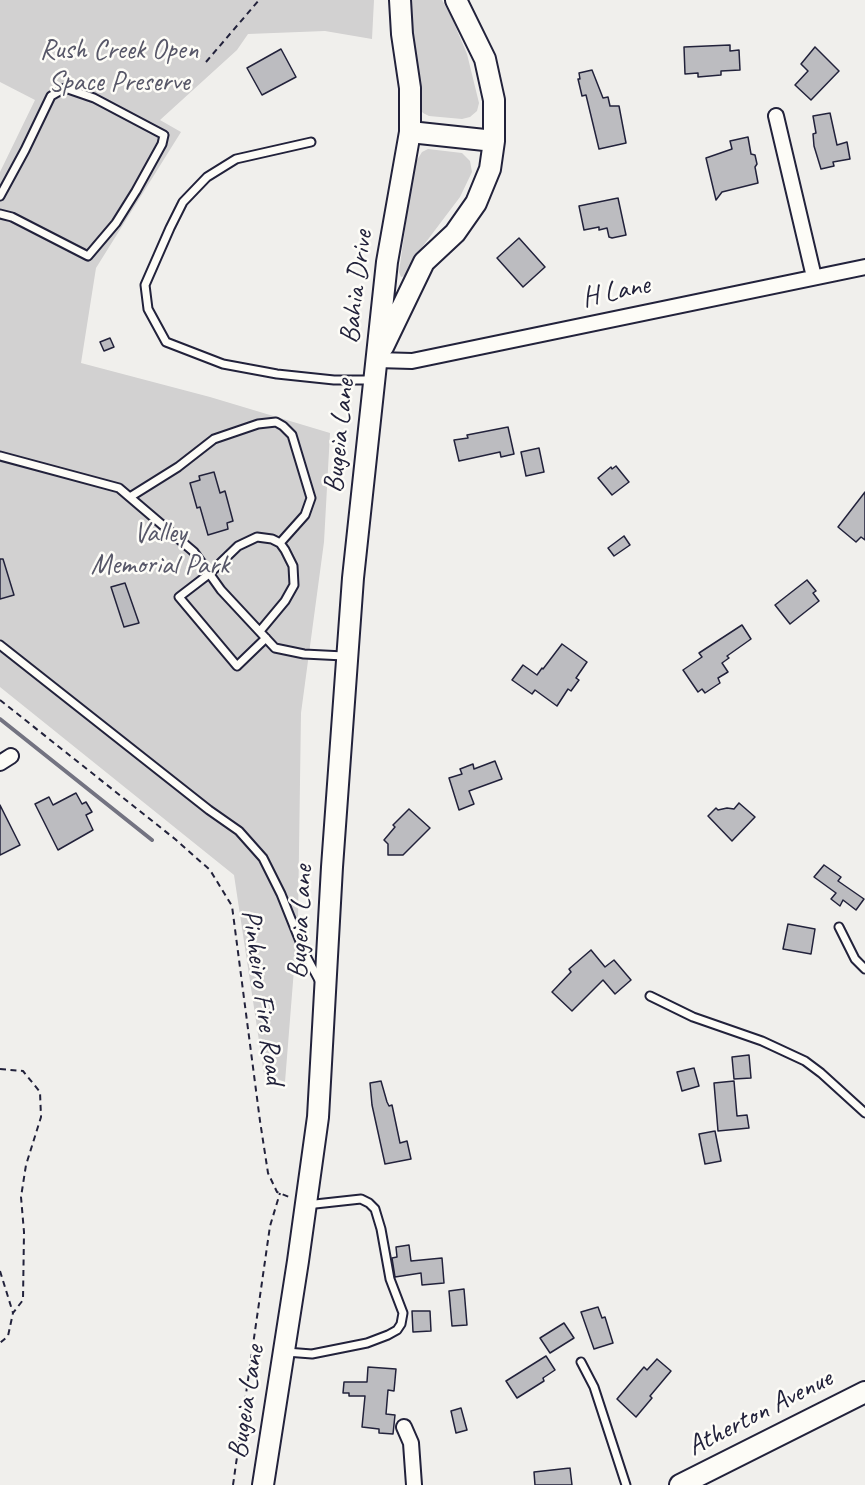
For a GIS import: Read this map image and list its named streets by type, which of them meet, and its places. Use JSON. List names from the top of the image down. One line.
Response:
{"streets":{"street":["Bahia Drive","H Lane","Bugeia Lane","Atherton Avenue"],"path":["Pinheiro Fire Road"]},"crossings":[["Bahia Drive","H Lane"],["Bahia Drive","Bugeia Lane"],["H Lane","Bugeia Lane"]],"parks":["Rush Creek Open Space Preserve","Valley Memorial Park"]}
